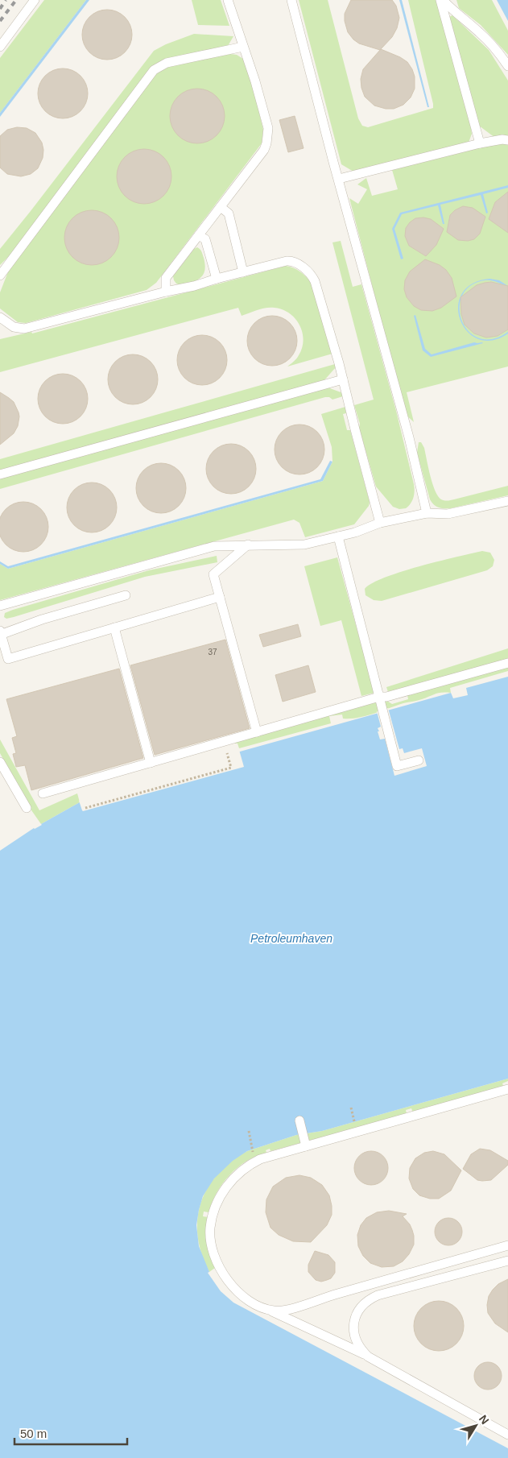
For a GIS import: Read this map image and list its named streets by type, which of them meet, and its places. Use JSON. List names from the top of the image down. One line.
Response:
{"water":["Petroleumhaven"],"house_numbers":["37"],"scale_bar":"50 m","north":"top right"}
